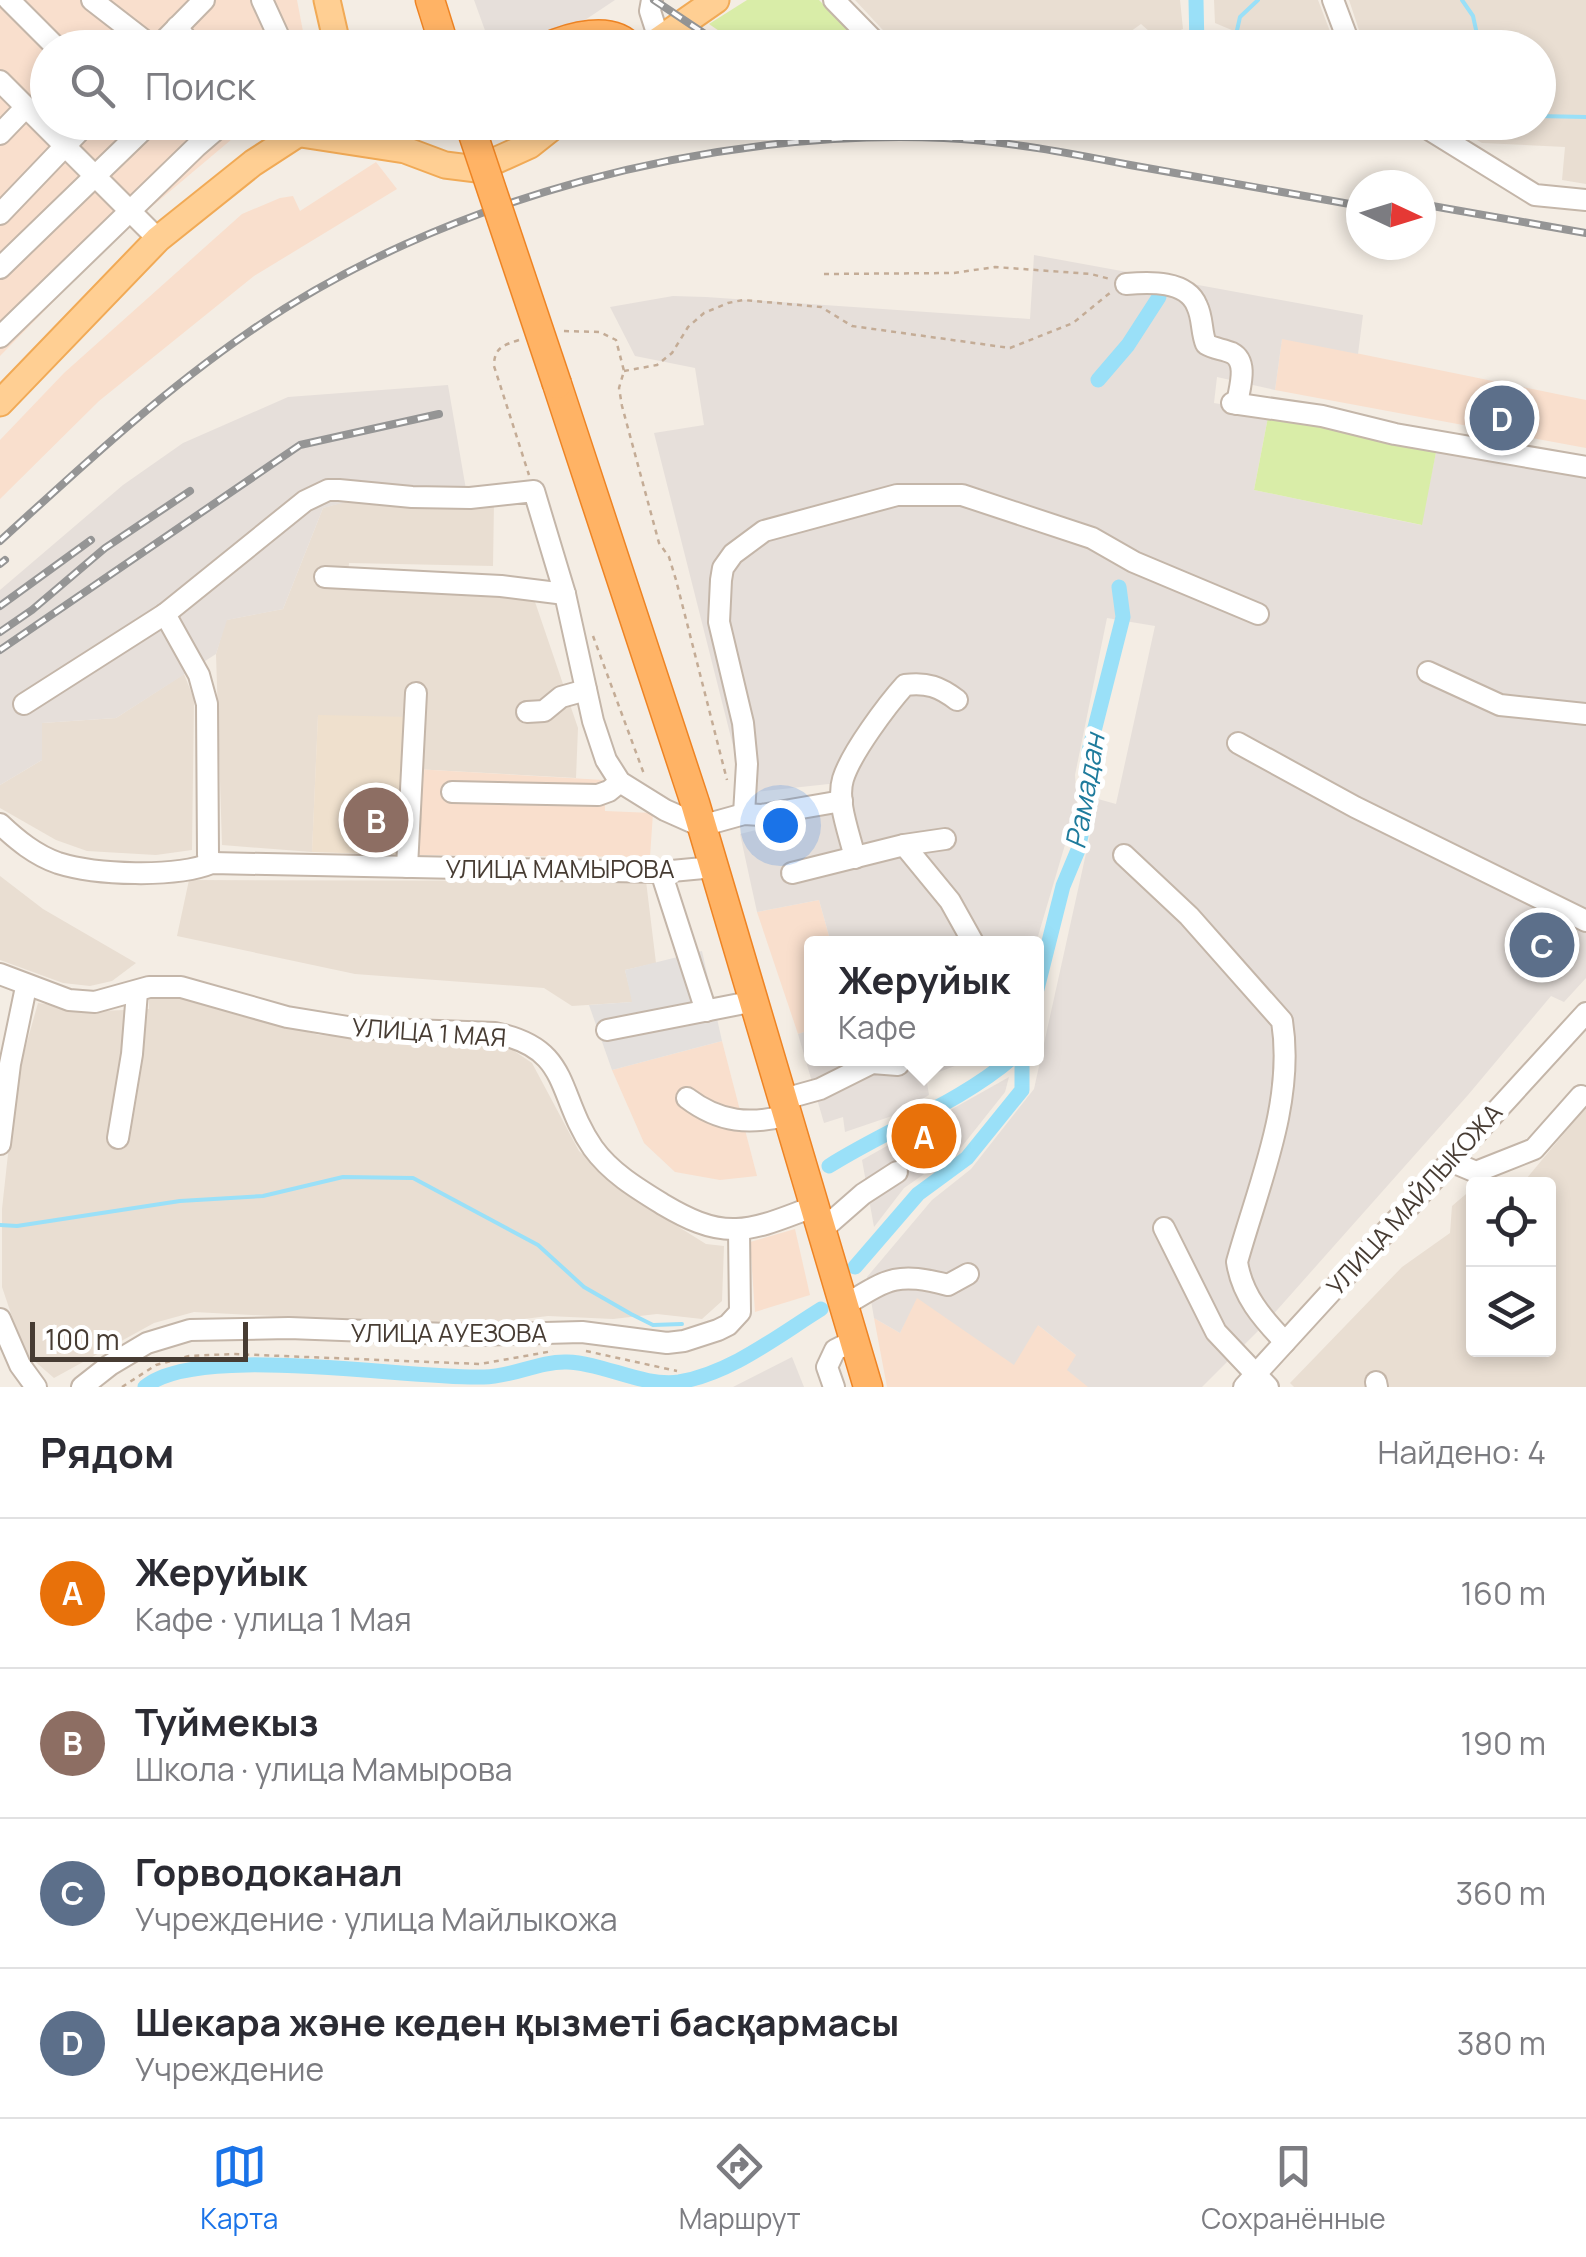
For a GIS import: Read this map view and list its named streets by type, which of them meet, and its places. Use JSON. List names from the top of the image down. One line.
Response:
{"streets":{"street":["УЛИЦА МАМЫРОВА","УЛИЦА 1 МАЯ","УЛИЦА МАЙЛЫКОЖА","УЛИЦА АУЕЗОВА"]},"crossings":[["УЛИЦА 1 МАЯ","УЛИЦА АУЕЗОВА"]],"water":["Рамадан"],"scale_bar":"100 m","north":"right","page":{"search":"Поиск","pins":["D","B","C","A"],"popup":["Жеруйык","Кафе"],"scale":"100 m","heading":["Рядом","Найдено: 4"],"list":[{"mark":"A","name":"Жеруйык","note":"Кафе · улица 1 Мая","value":"160 m"},{"mark":"B","name":"Туймекыз","note":"Школа · улица Мамырова","value":"190 m"},{"mark":"C","name":"Горводоканал","note":"Учреждение · улица Майлыкожа","value":"360 m"},{"mark":"D","name":"Шекара және кеден қызметі басқармасы","note":"Учреждение","value":"380 m"}],"nav":["Карта","Маршрут","Сохранённые"]}}
